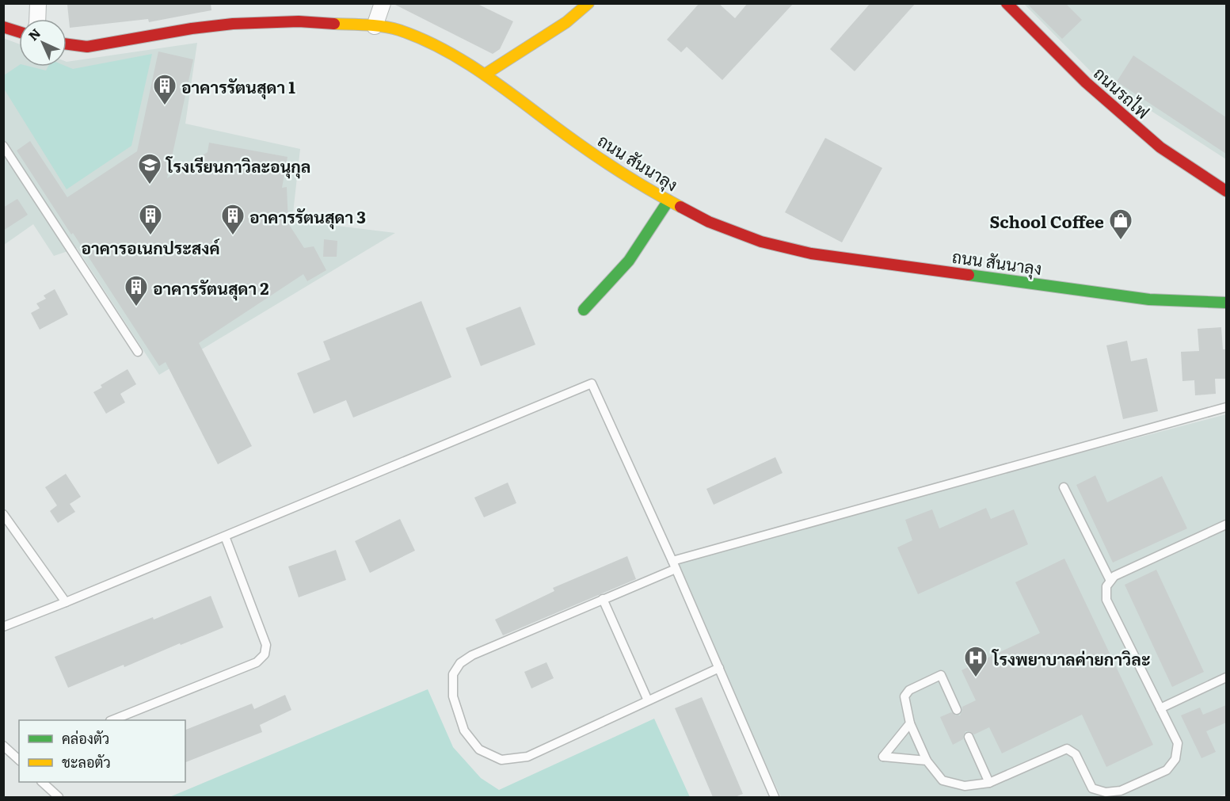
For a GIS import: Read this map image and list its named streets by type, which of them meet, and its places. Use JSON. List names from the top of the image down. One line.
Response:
{"streets":{"street":["ถนนรถไฟ","ถนน สันนาลุง"]},"places":{"building":["อาคารรัตนสุดา 1","อาคารอเนกประสงค์","อาคารรัตนสุดา 3","อาคารรัตนสุดา 2"],"school or university":["โรงเรียนกาวิละอนุกุล"],"shop":["School Coffee"],"hospital":["โรงพยาบาลค่ายกาวิละ"]},"legend":["คล่องตัว","ชะลอตัว"],"north":"top left"}
